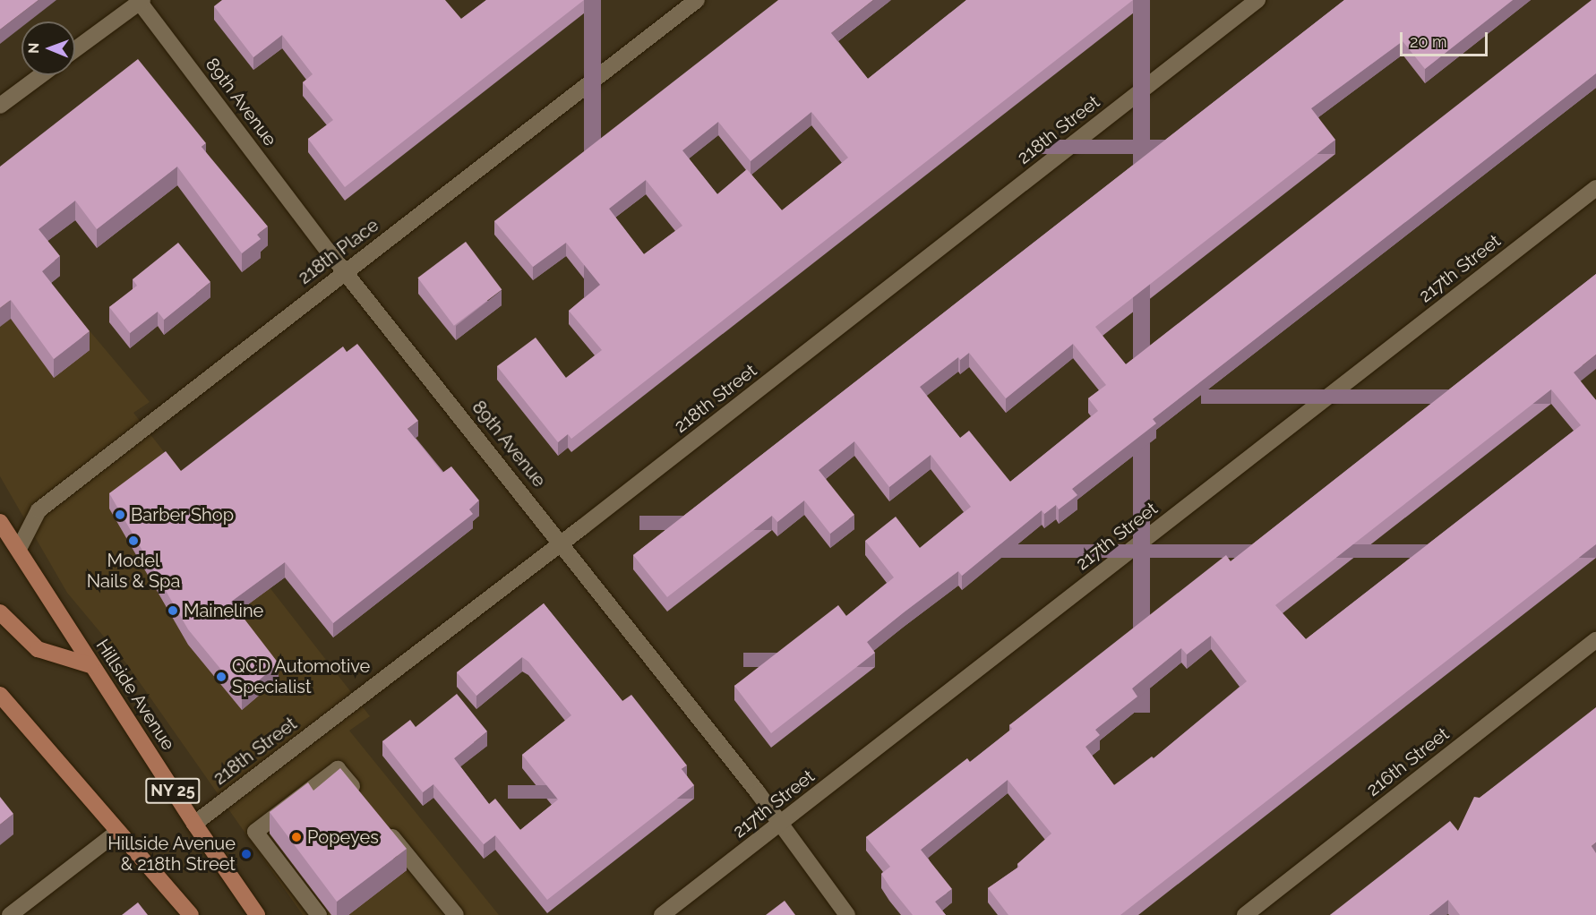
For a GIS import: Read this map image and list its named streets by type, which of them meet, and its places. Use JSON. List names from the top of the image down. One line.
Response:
{"streets":{"main road":["Hillside Avenue","NY 25"],"street":["89th Avenue","218th Street","218th Place","217th Street","216th Street"]},"crossings":[["89th Avenue","218th Street"],["89th Avenue","218th Place"],["89th Avenue","217th Street"],["218th Street","Hillside Avenue"],["218th Place","Hillside Avenue"]],"places":["Barber Shop","Model Nails & Spa","Maineline","QCD Automotive Specialist","Popeyes","Hillside Avenue & 218th Street"],"scale_bar":"20 m","north":"left"}
